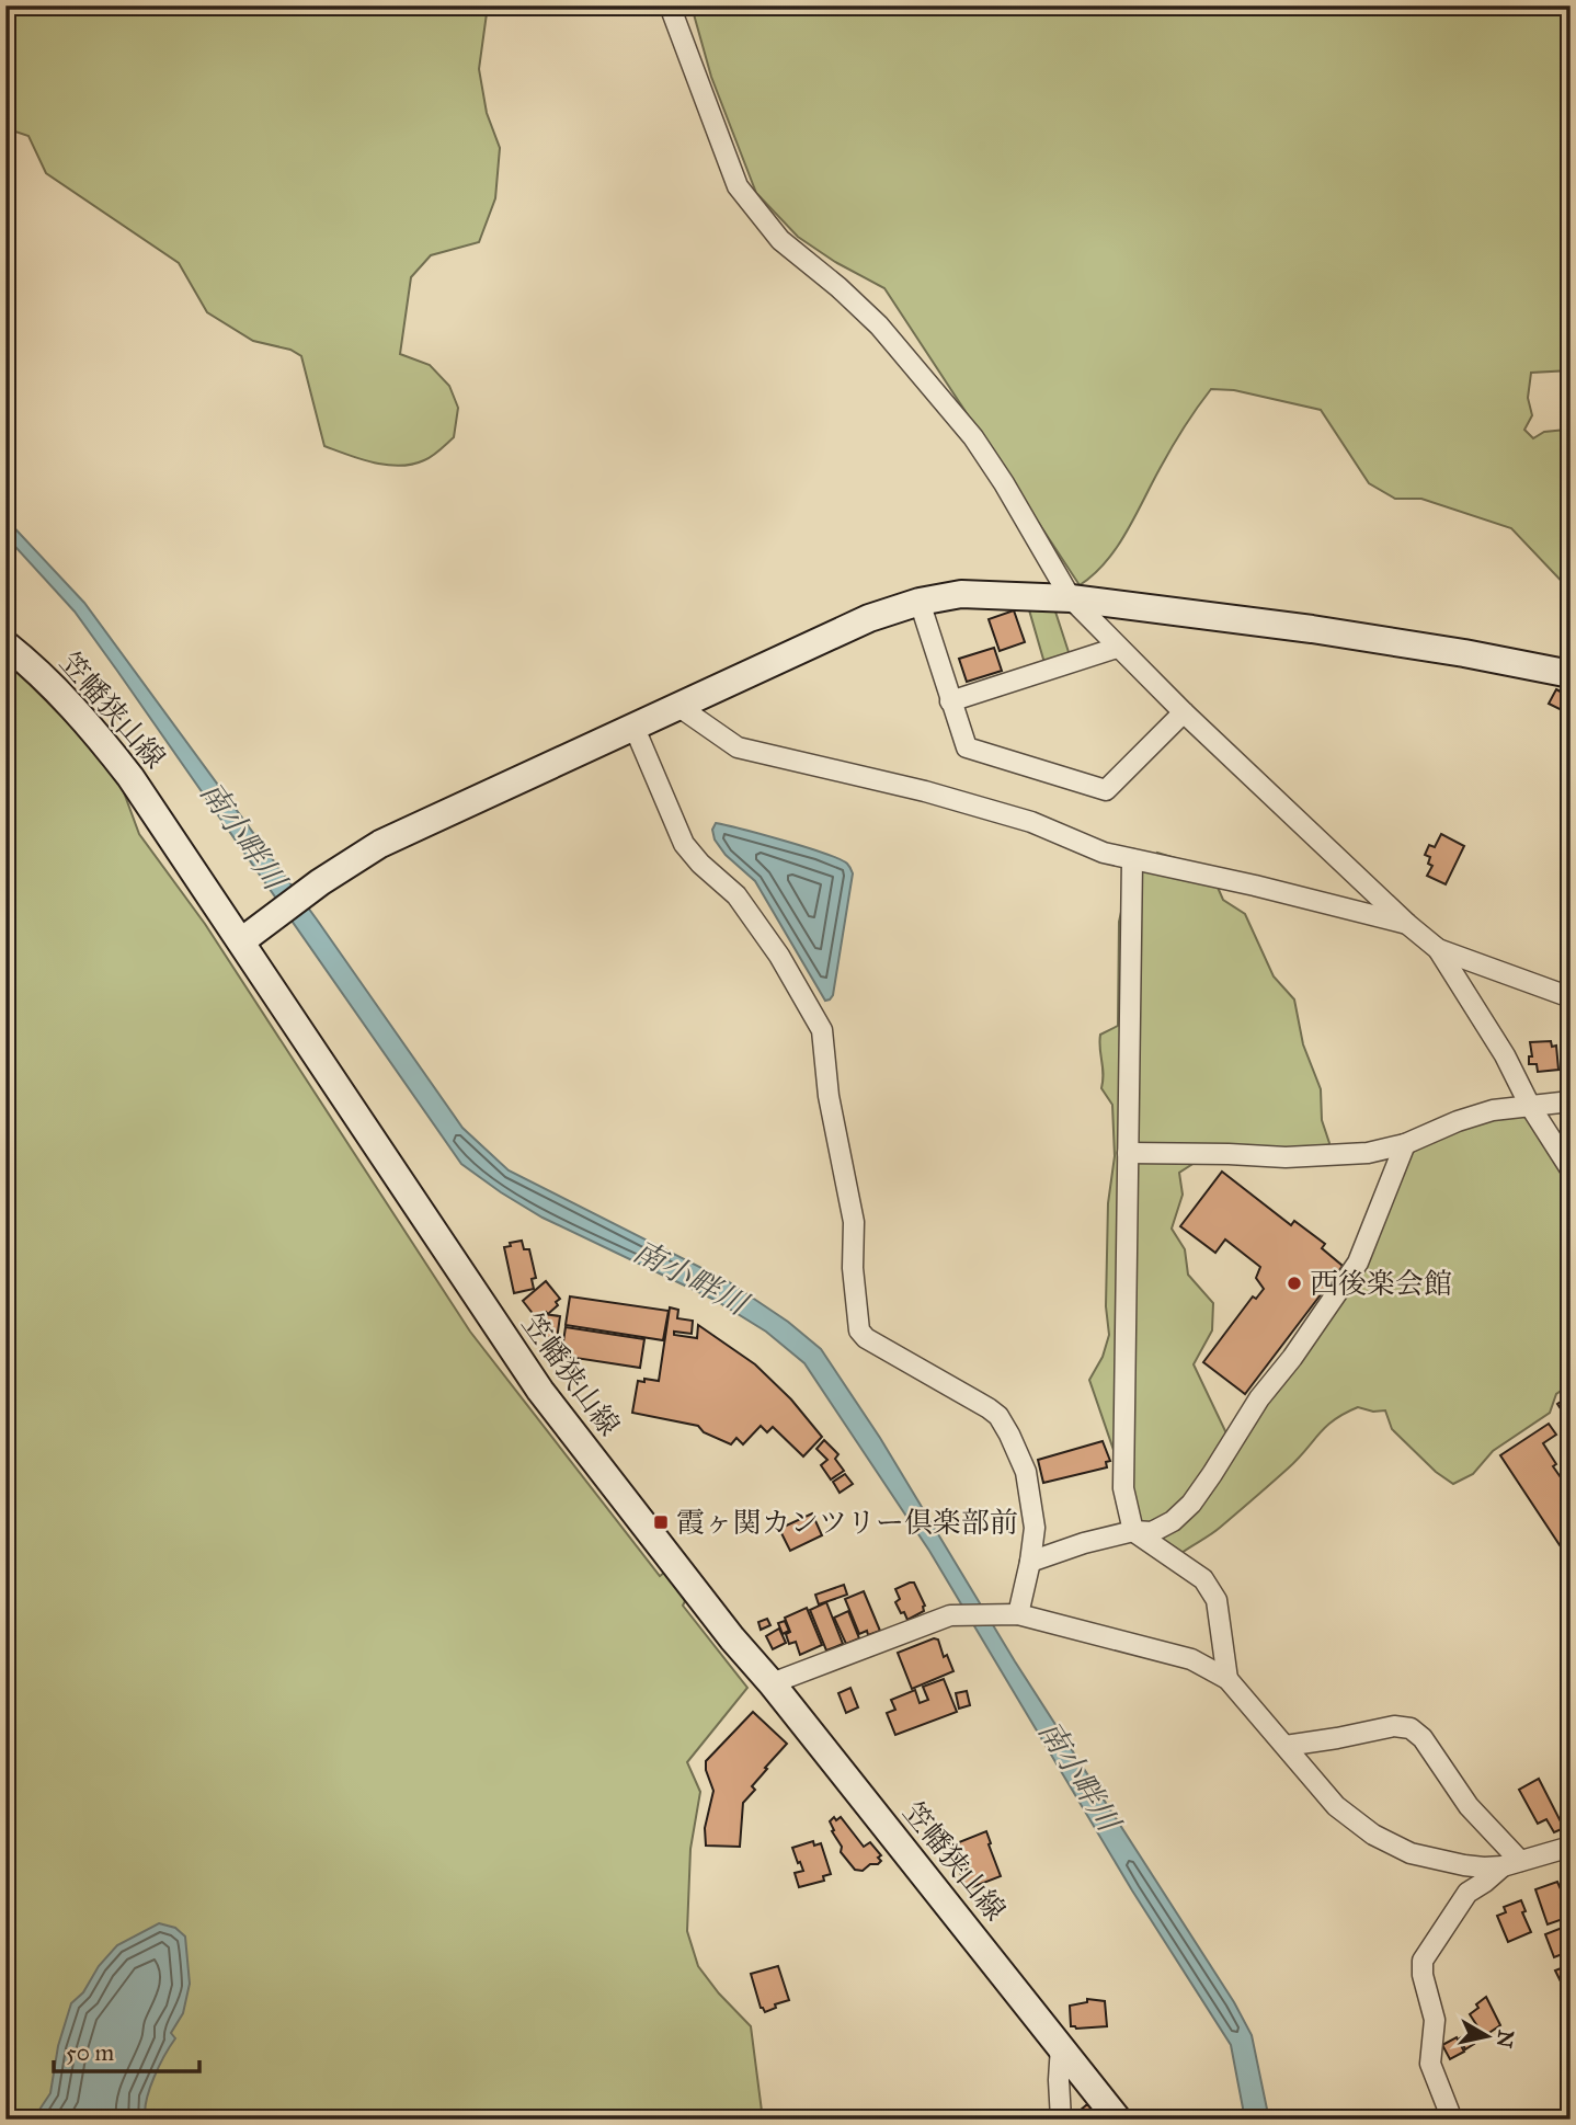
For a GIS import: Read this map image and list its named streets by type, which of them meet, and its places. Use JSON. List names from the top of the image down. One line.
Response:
{"streets":{"main road":["笠幡狭山線"]},"water":["南小畔川"],"places":{"other":["西後楽会館"],"transit":["霞ヶ関カンツリー倶楽部前"]},"scale_bar":"50 m","north":"right"}
